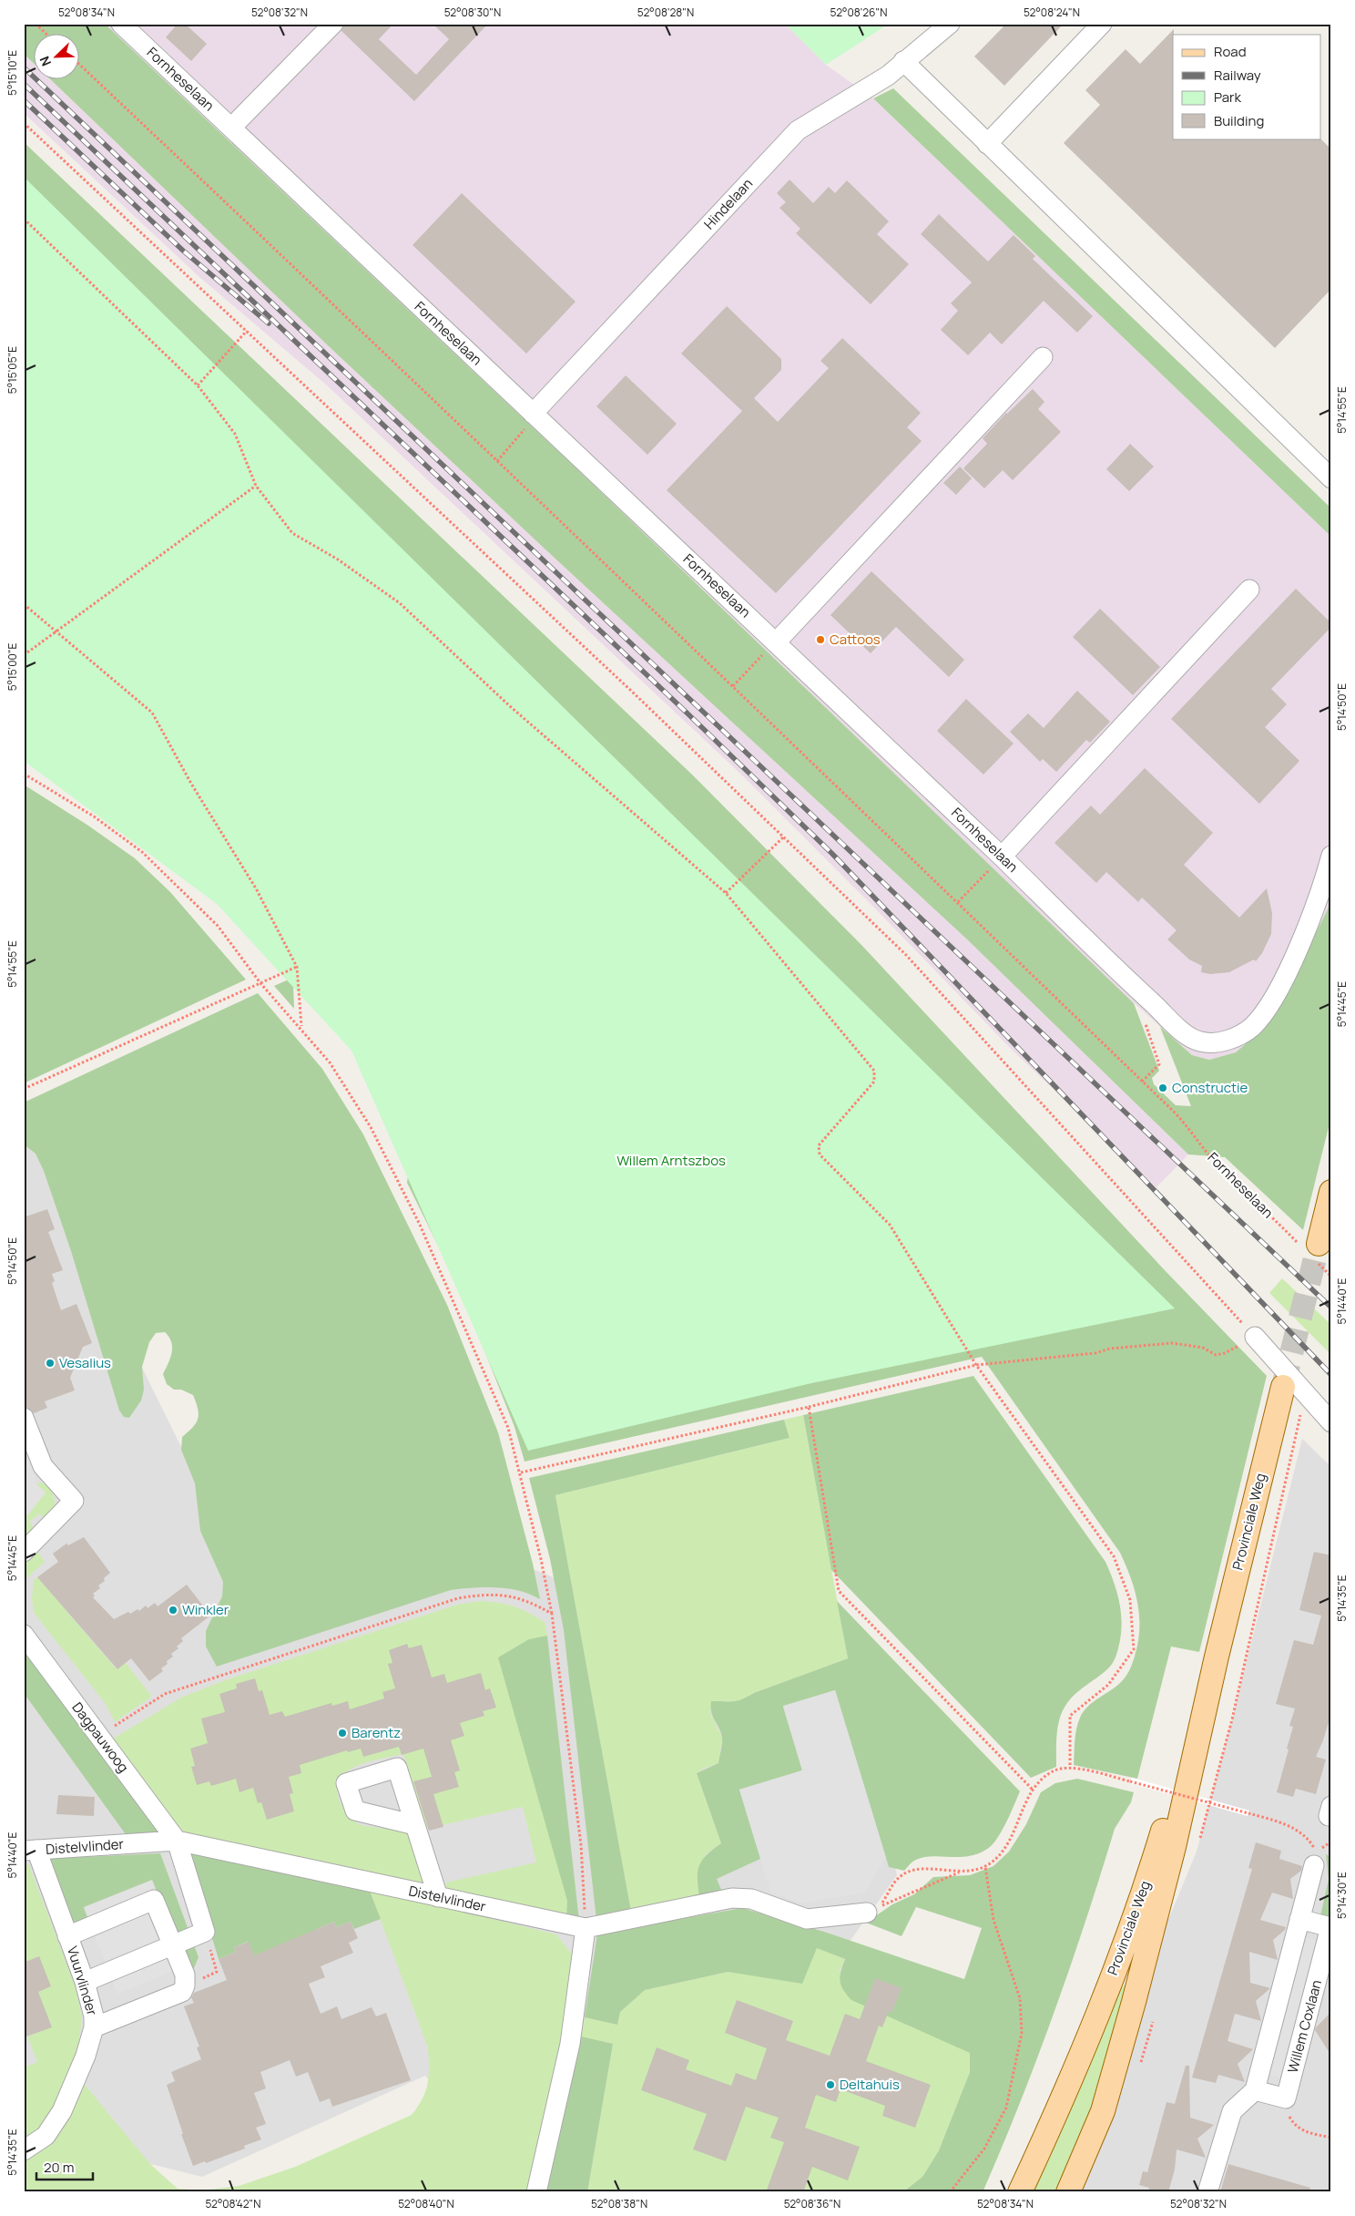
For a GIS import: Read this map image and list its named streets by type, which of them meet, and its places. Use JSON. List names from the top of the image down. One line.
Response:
{"streets":{"main road":["Provinciale Weg"],"street":["Fornheselaan","Hindelaan","Dagpauwoog","Distelvlinder","Vuurvlinder","Willem Coxlaan"]},"crossings":[["Fornheselaan","Hindelaan"],["Dagpauwoog","Distelvlinder"],["Distelvlinder","Vuurvlinder"]],"parks":["Willem Arntszbos"],"places":["Cattoos","Constructie","Vesalius","Winkler","Barentz","Deltahuis"],"legend":["Road","Railway","Park","Building"],"scale_bar":"20 m","north":"bottom left","coordinates":["52°08'34\"N","52°08'32\"N","52°08'30\"N","52°08'28\"N","52°08'26\"N","52°08'24\"N","5°15'10\"E","5°15'05\"E","5°14'55\"E","5°15'00\"E","5°14'50\"E","5°14'45\"E","5°14'40\"E","5°14'35\"E","5°14'30\"E","52°08'42\"N","52°08'40\"N","52°08'38\"N","52°08'36\"N"]}
